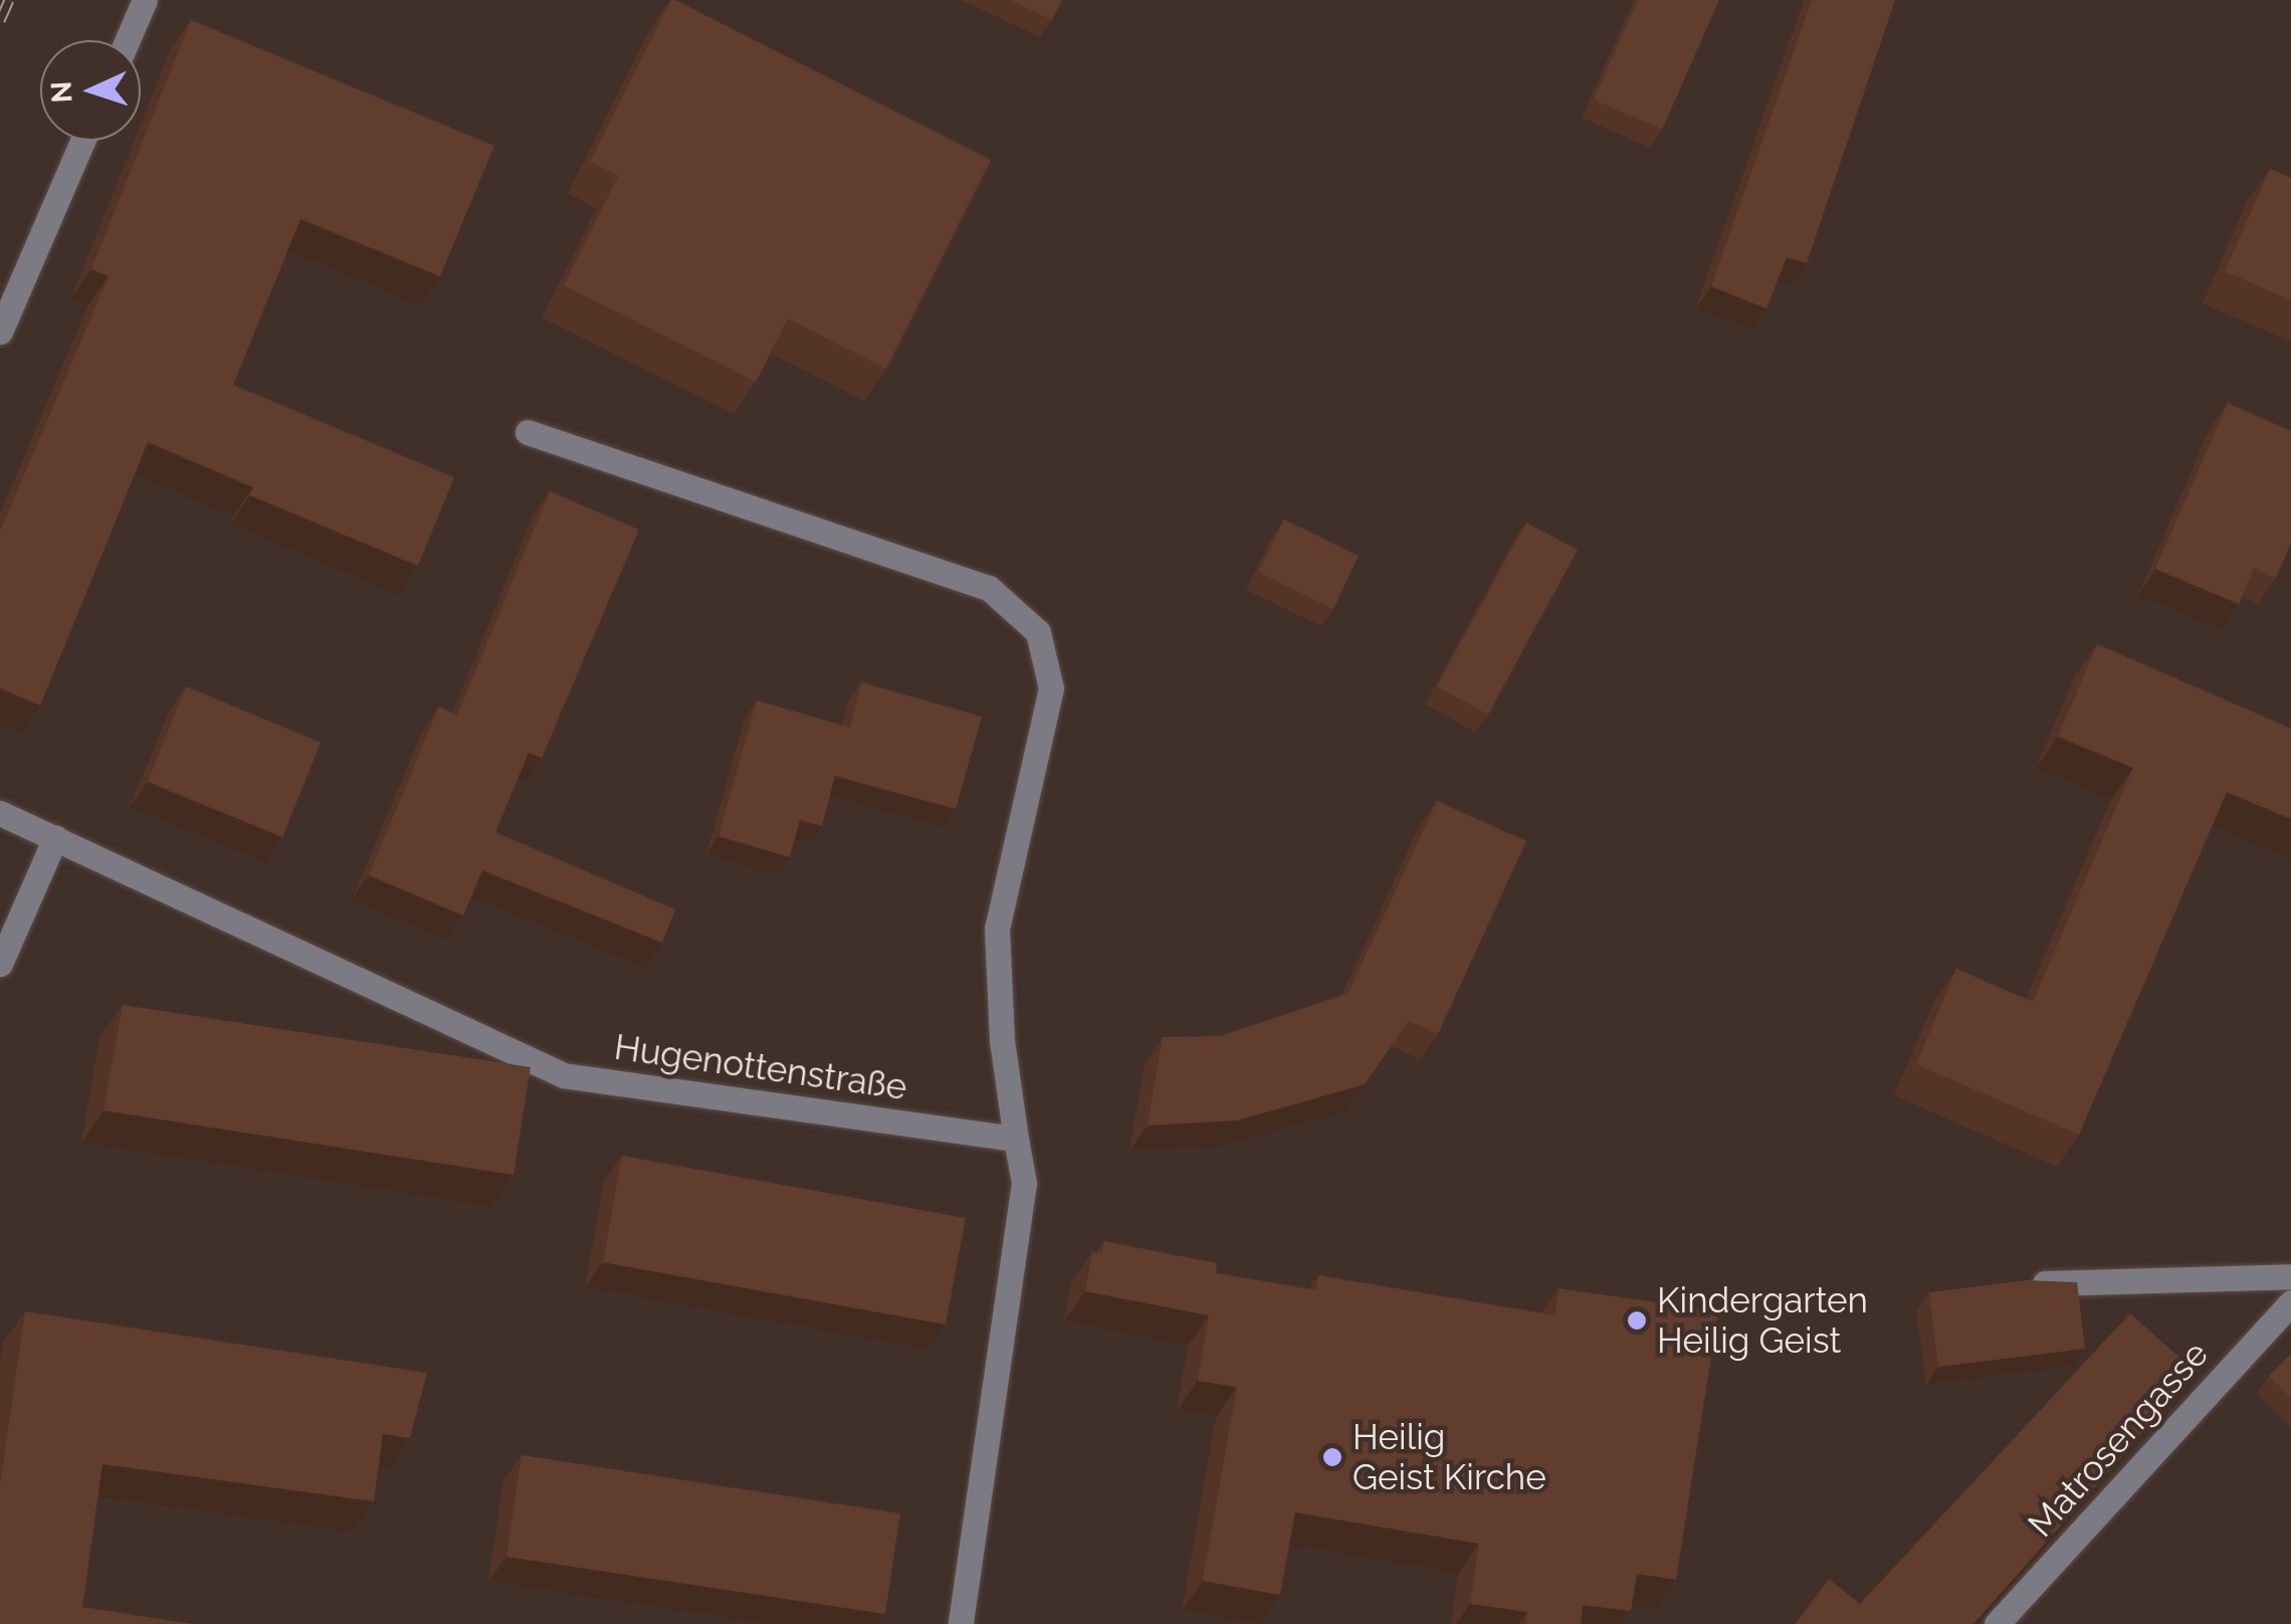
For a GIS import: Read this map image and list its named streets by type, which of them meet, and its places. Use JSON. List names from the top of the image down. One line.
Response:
{"streets":{"street":["Hugenottenstraße","Matrosengasse"]},"places":["Kindergarten Heilig Geist","Heilig Geist Kirche"],"north":"left"}
